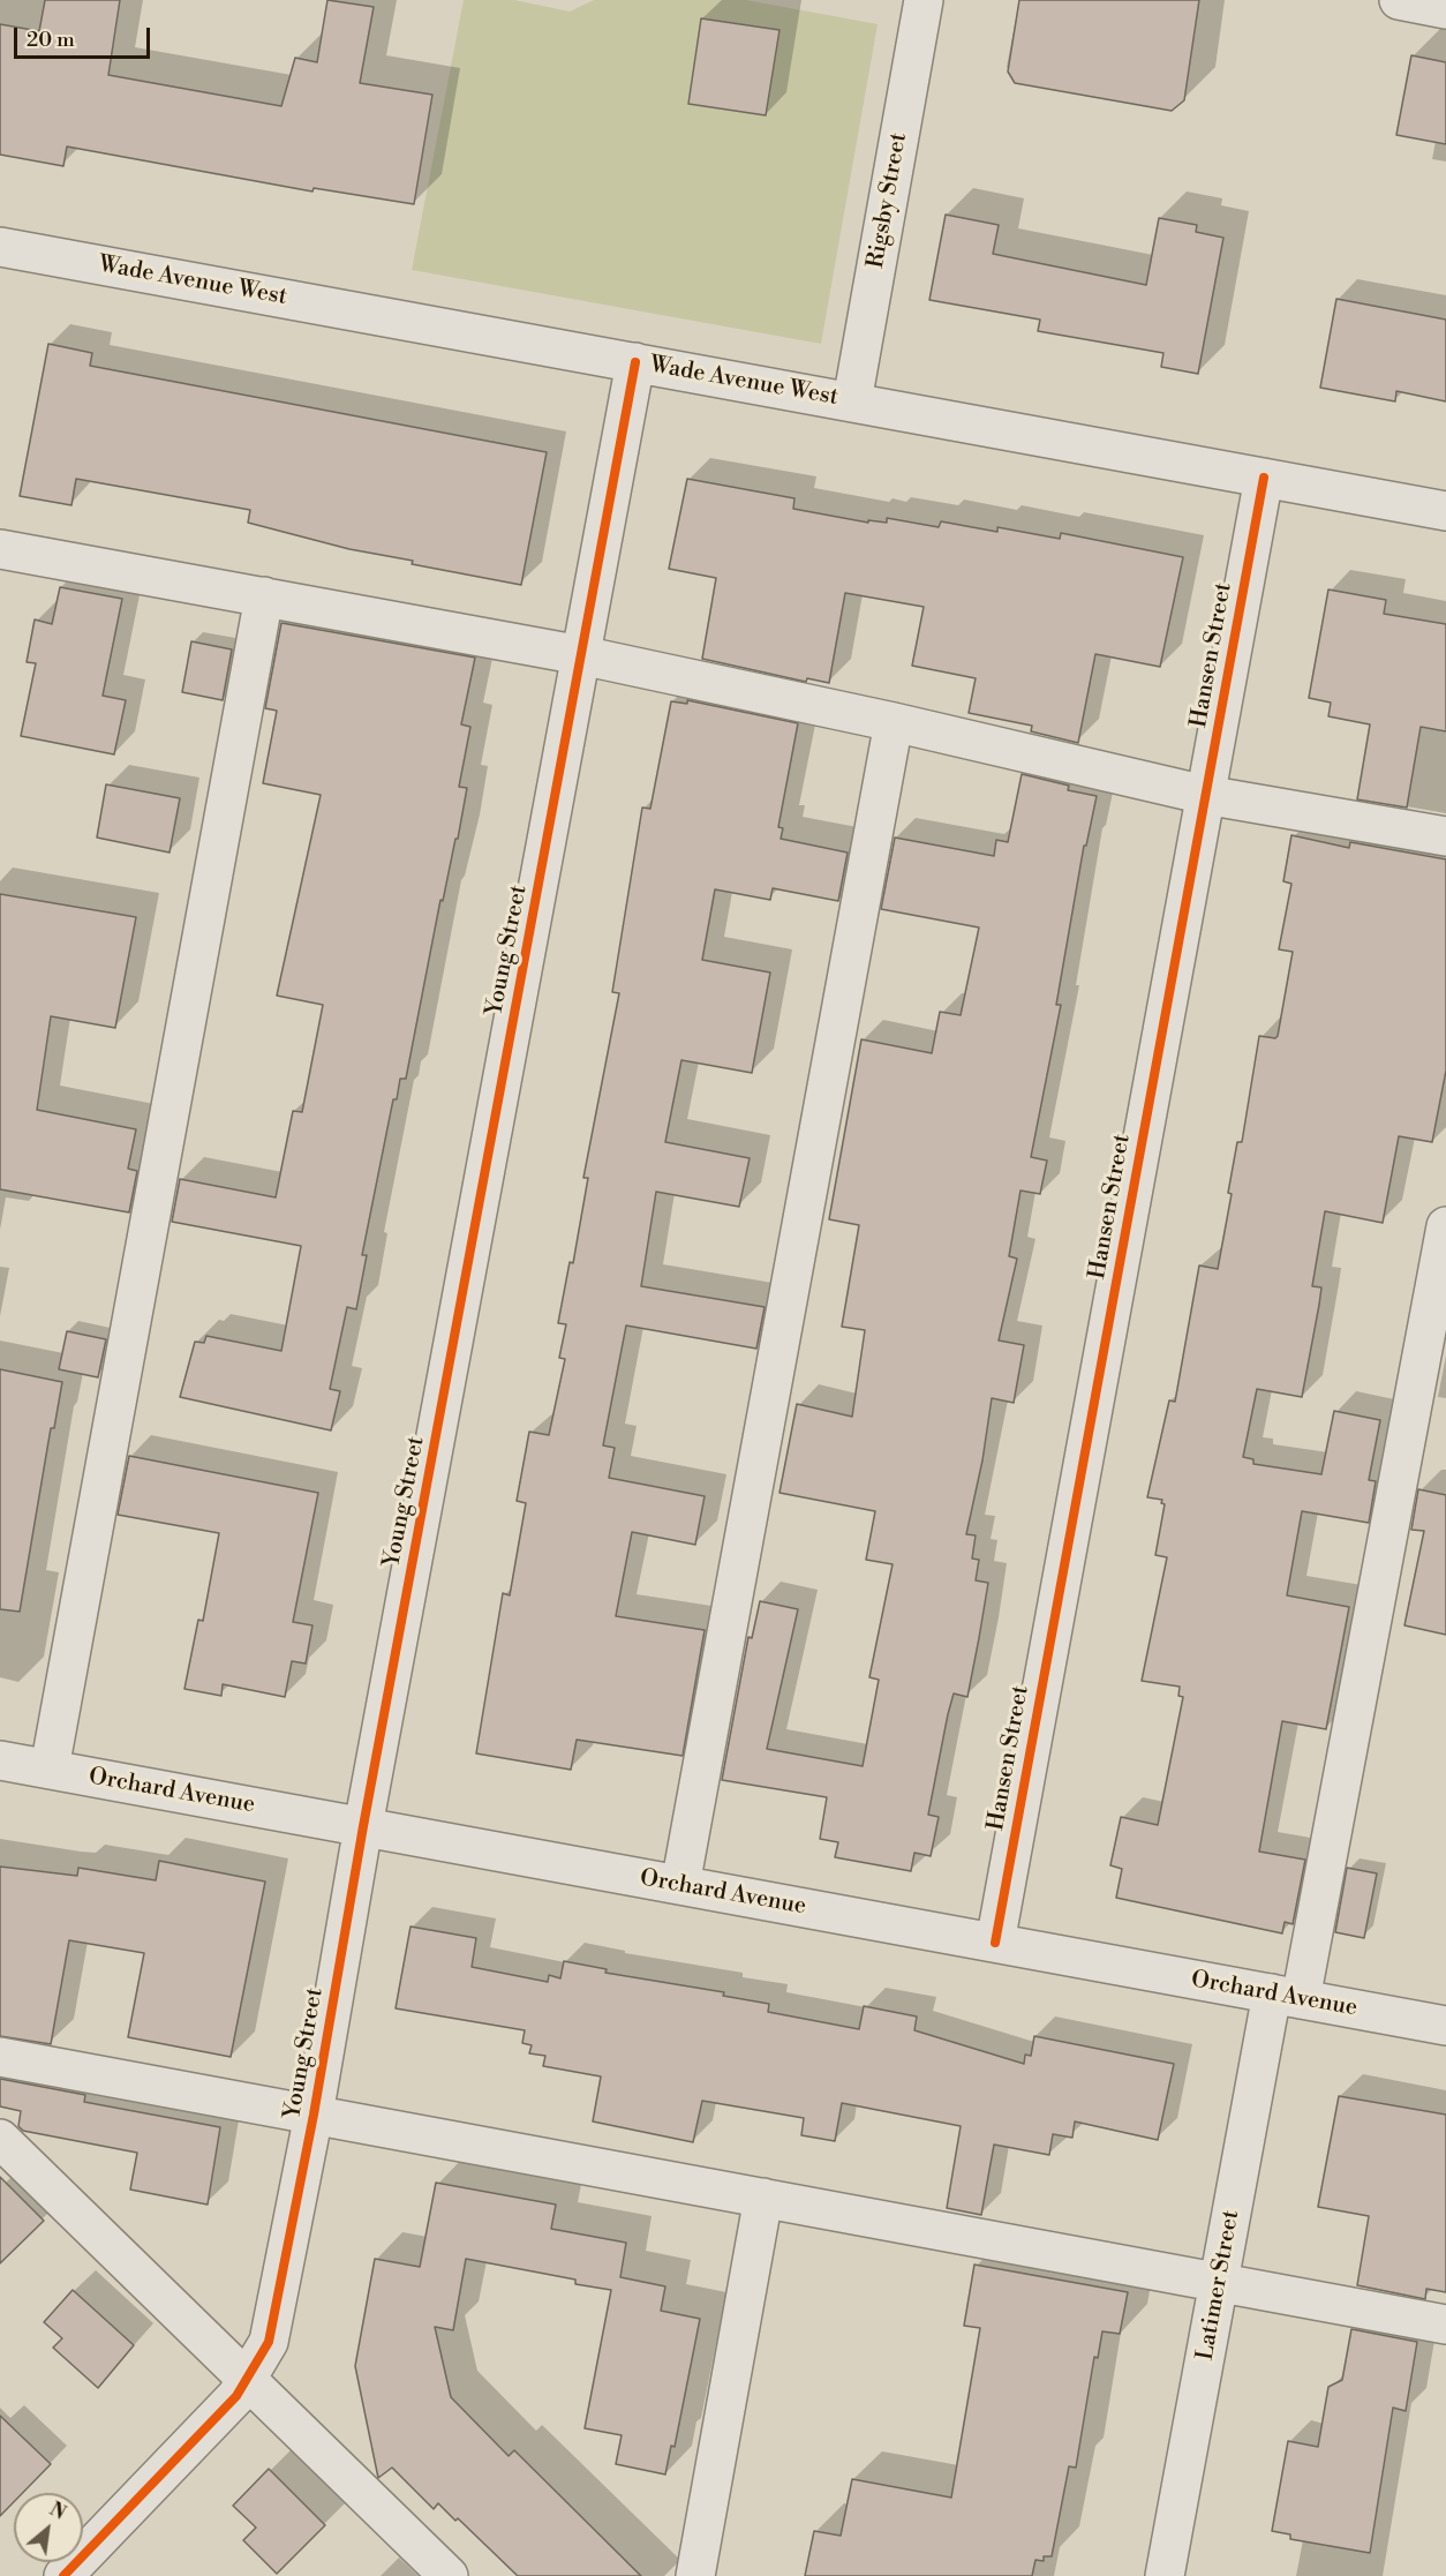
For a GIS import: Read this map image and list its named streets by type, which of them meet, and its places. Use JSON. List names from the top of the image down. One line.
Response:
{"streets":{"street":["Rigsby Street","Wade Avenue West","Hansen Street","Young Street","Orchard Avenue","Latimer Street"]},"crossings":[["Rigsby Street","Wade Avenue West"],["Wade Avenue West","Hansen Street"],["Wade Avenue West","Young Street"],["Hansen Street","Orchard Avenue"],["Young Street","Orchard Avenue"],["Orchard Avenue","Latimer Street"]],"scale_bar":"20 m","north":"top right"}
